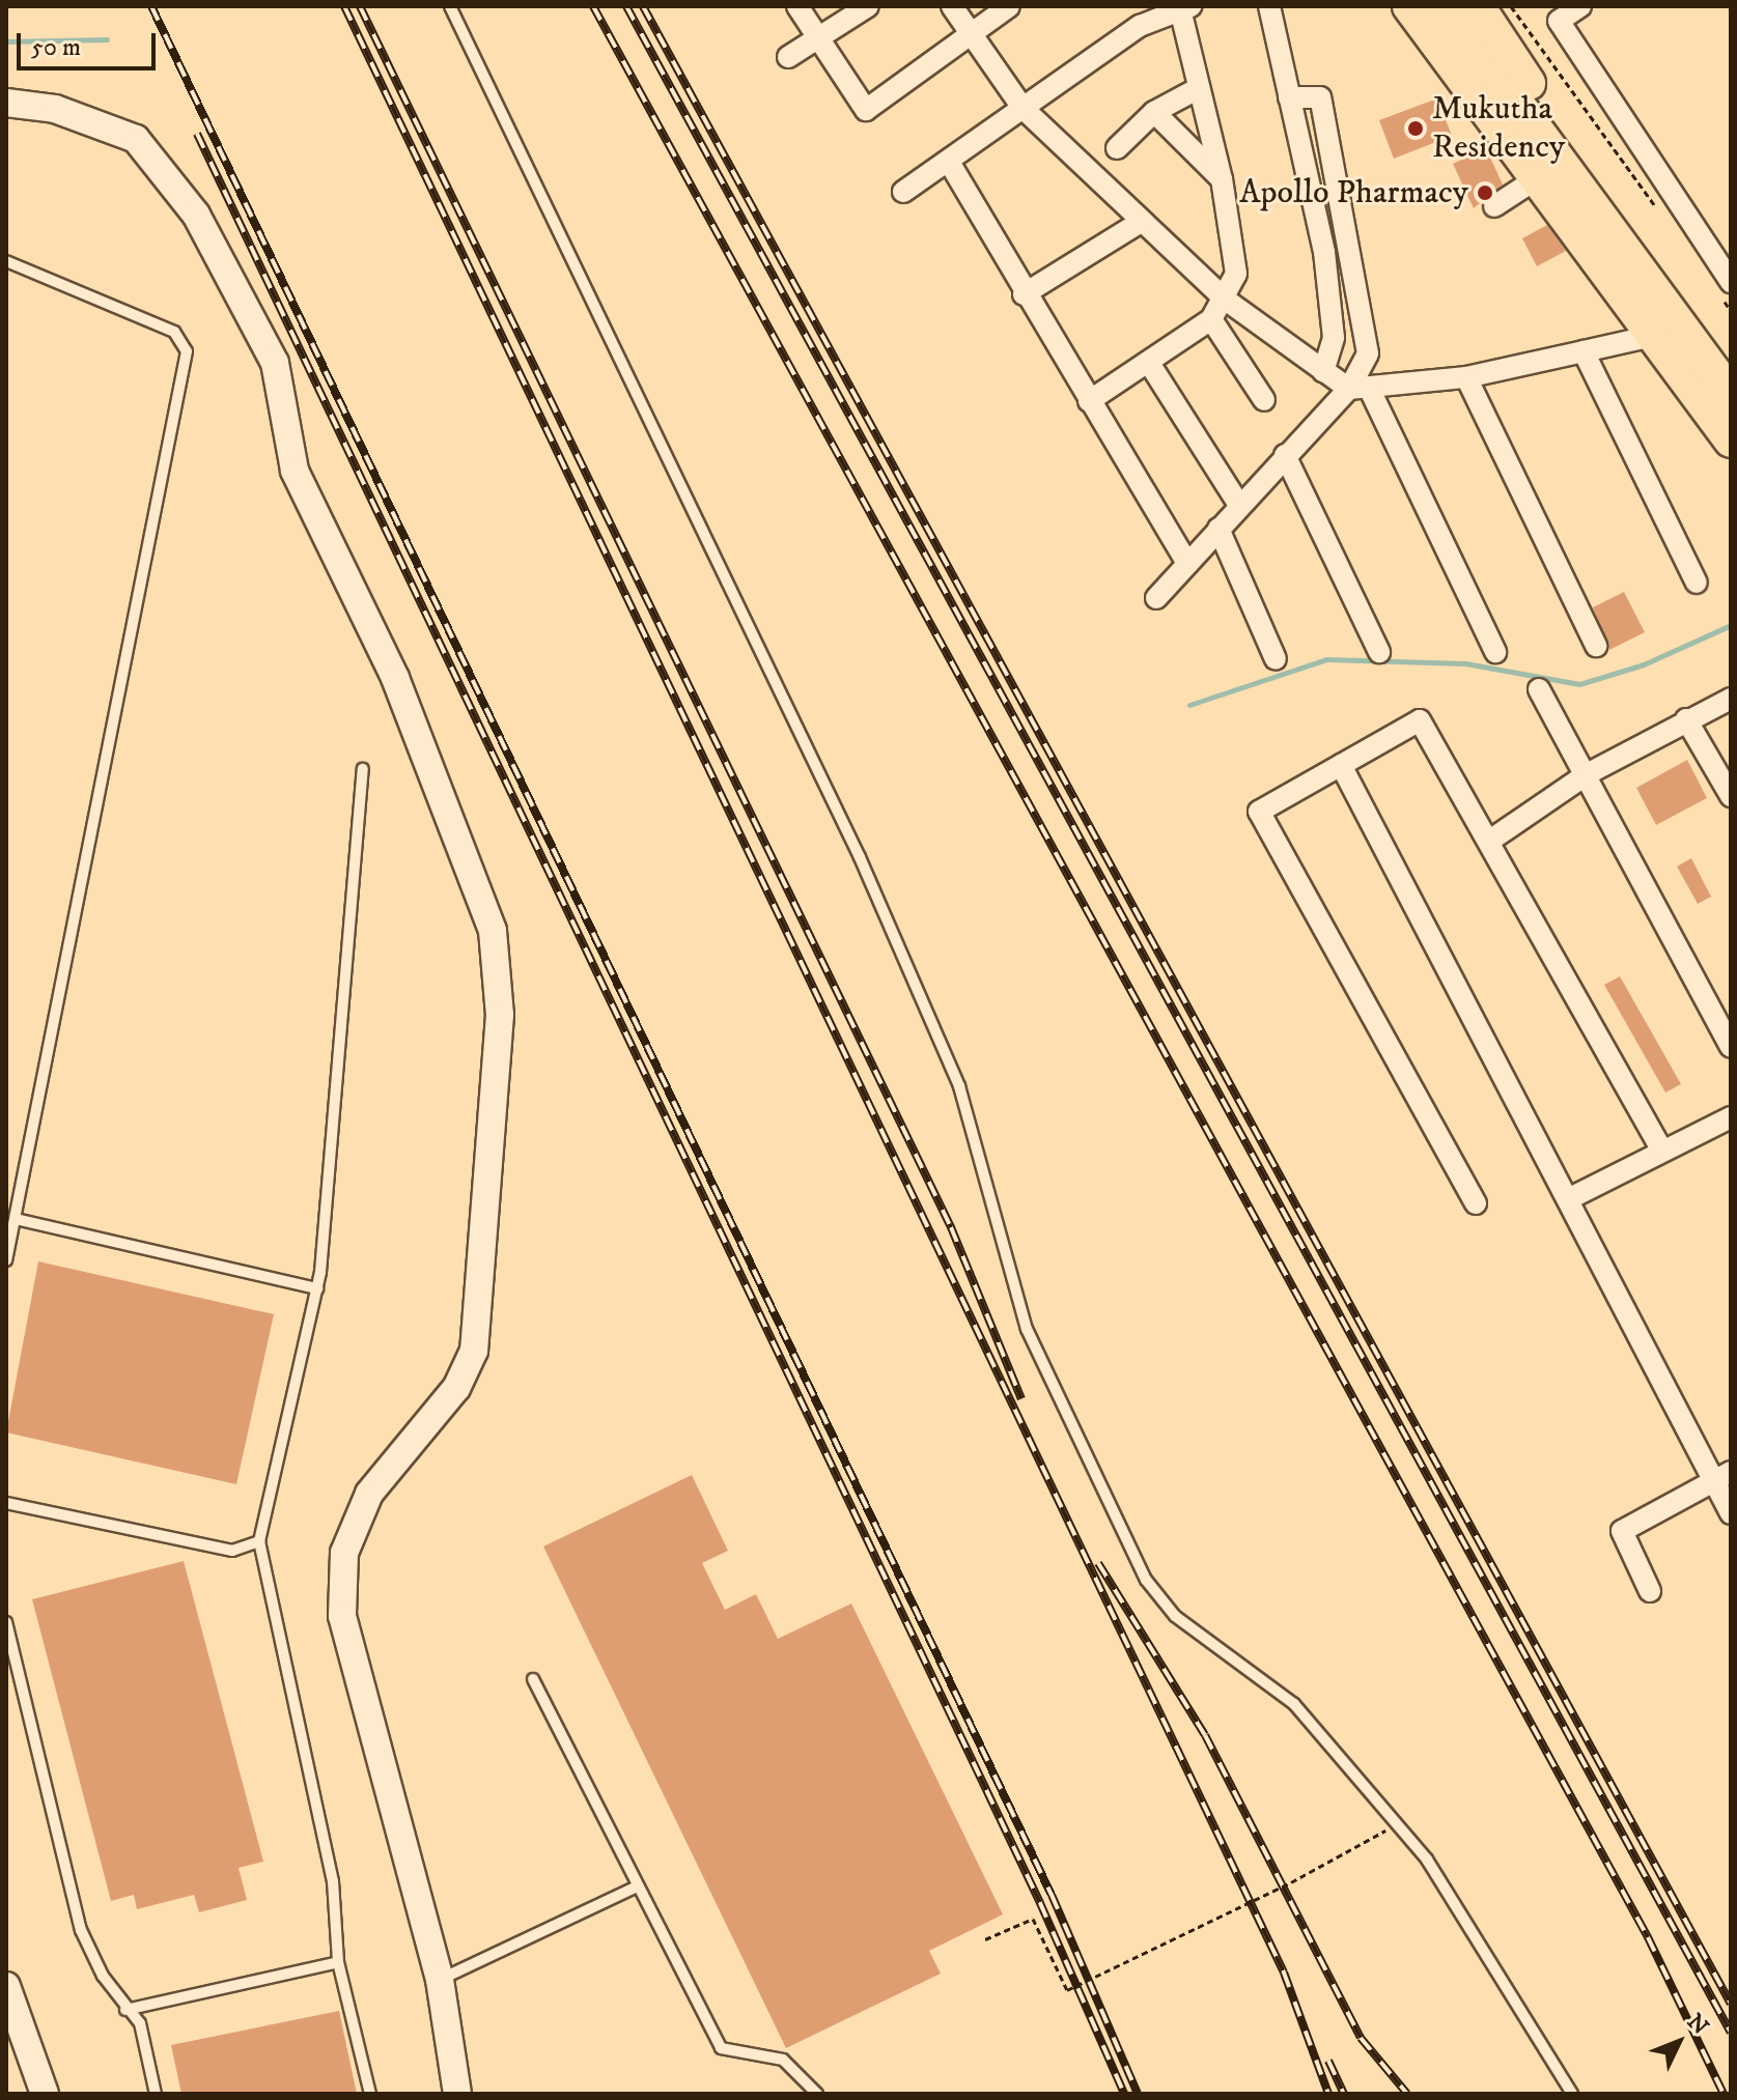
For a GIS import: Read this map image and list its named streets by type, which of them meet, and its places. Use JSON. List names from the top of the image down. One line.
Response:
{"places":["Mukutha Residency","Apollo Pharmacy"],"scale_bar":"50 m","north":"top right"}
